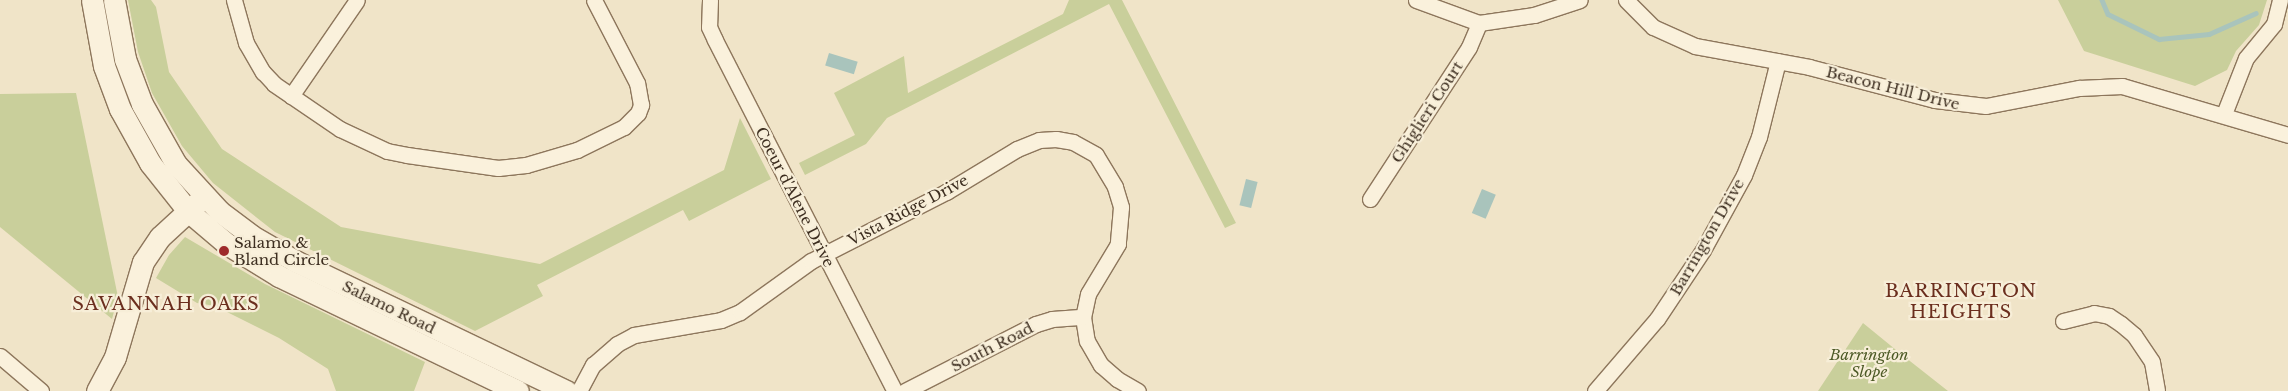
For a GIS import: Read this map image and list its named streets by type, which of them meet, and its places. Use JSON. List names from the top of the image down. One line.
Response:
{"streets":{"main road":["Salamo Road"],"street":["Beacon Hill Drive","Ghiglieri Court","Coeur d'Alene Drive","Vista Ridge Drive","Barrington Drive","South Road"]},"crossings":[["Beacon Hill Drive","Barrington Drive"],["Coeur d'Alene Drive","Vista Ridge Drive"],["Vista Ridge Drive","South Road"]],"districts":["BARRINGTON HEIGHTS","SAVANNAH OAKS"],"parks":["Barrington Slope"],"places":["Salamo & Bland Circle"]}
